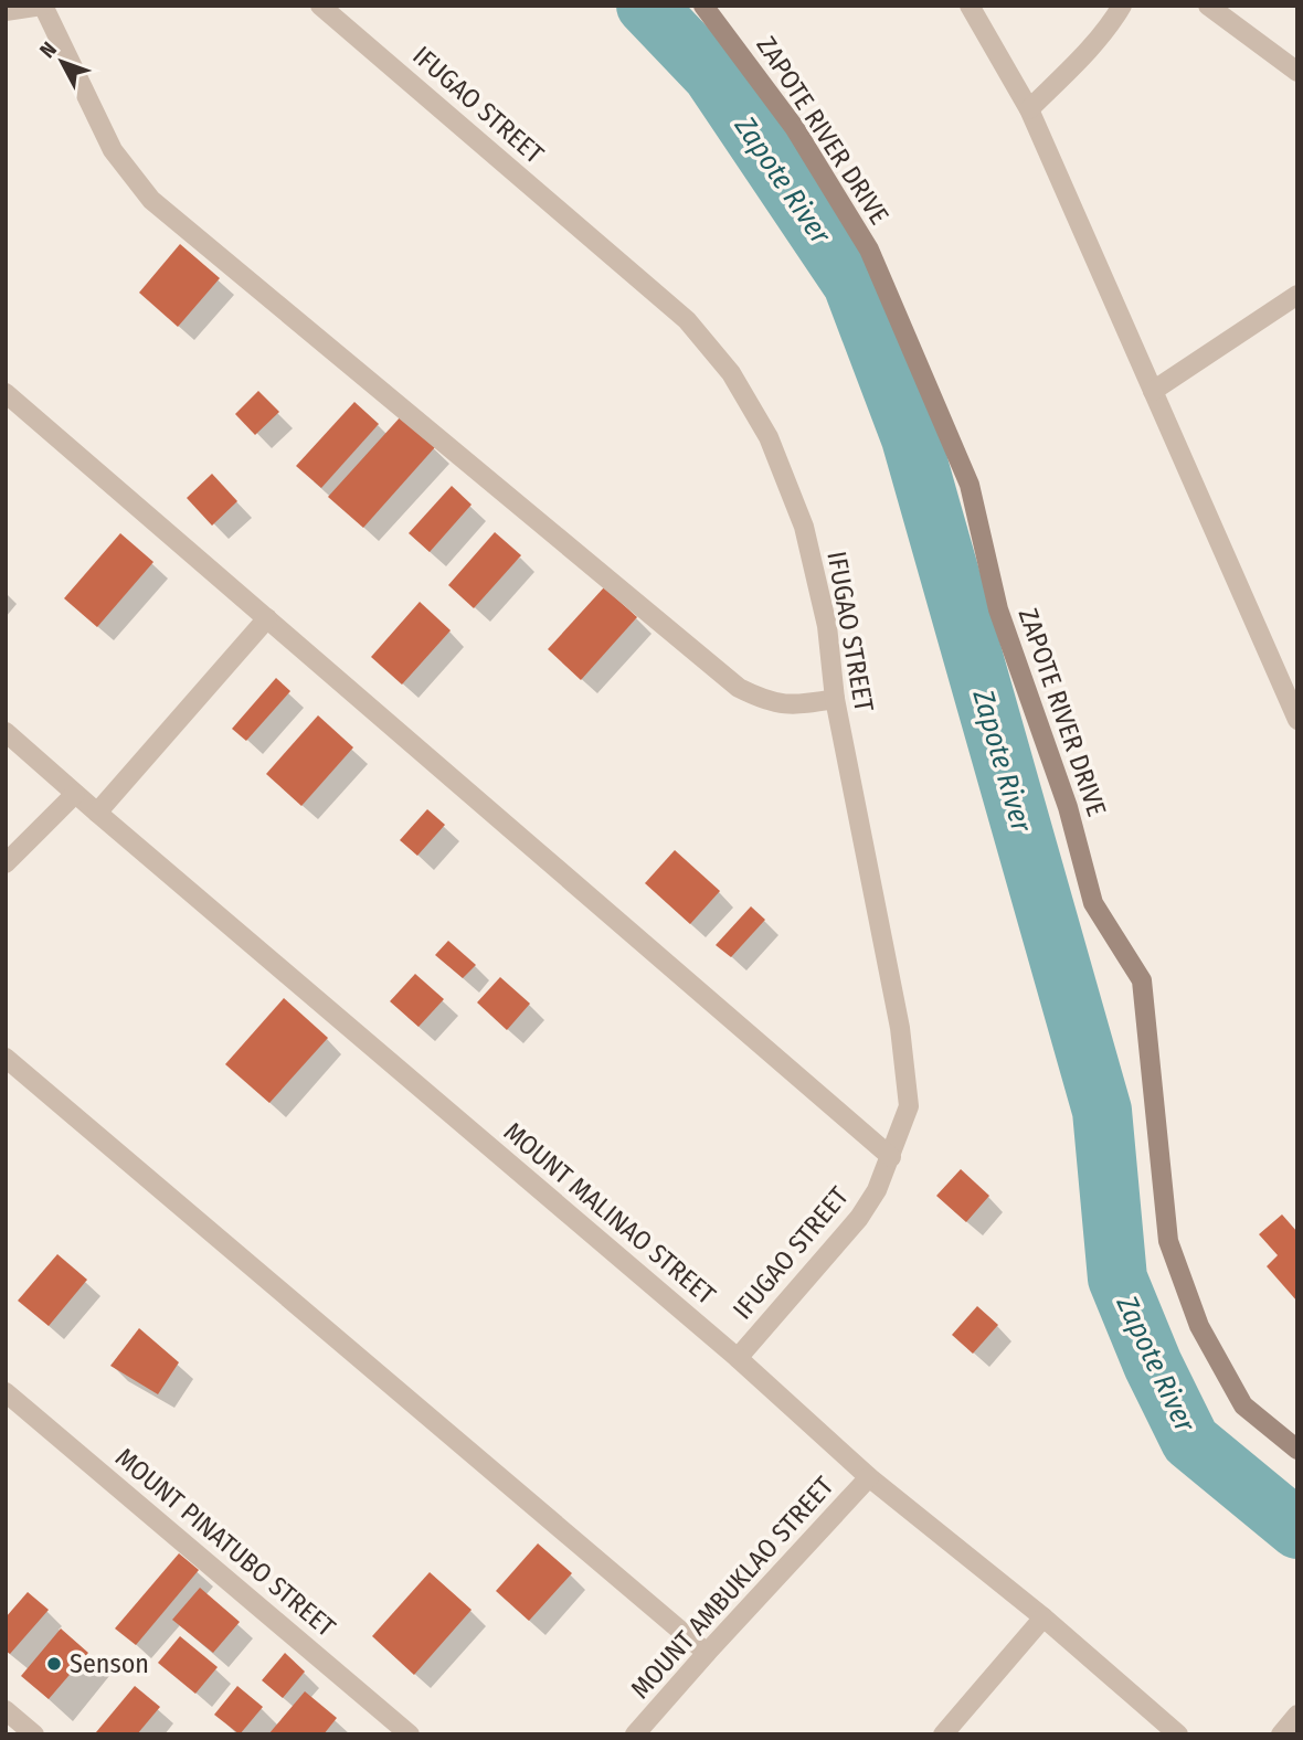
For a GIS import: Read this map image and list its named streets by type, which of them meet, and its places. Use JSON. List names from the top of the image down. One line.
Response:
{"streets":{"street":["IFUGAO STREET","ZAPOTE RIVER DRIVE","MOUNT MALINAO STREET","MOUNT PINATUBO STREET","MOUNT AMBUKLAO STREET"]},"crossings":[["IFUGAO STREET","MOUNT MALINAO STREET"],["MOUNT MALINAO STREET","MOUNT AMBUKLAO STREET"]],"water":["Zapote River"],"places":["Senson"],"north":"top left"}
